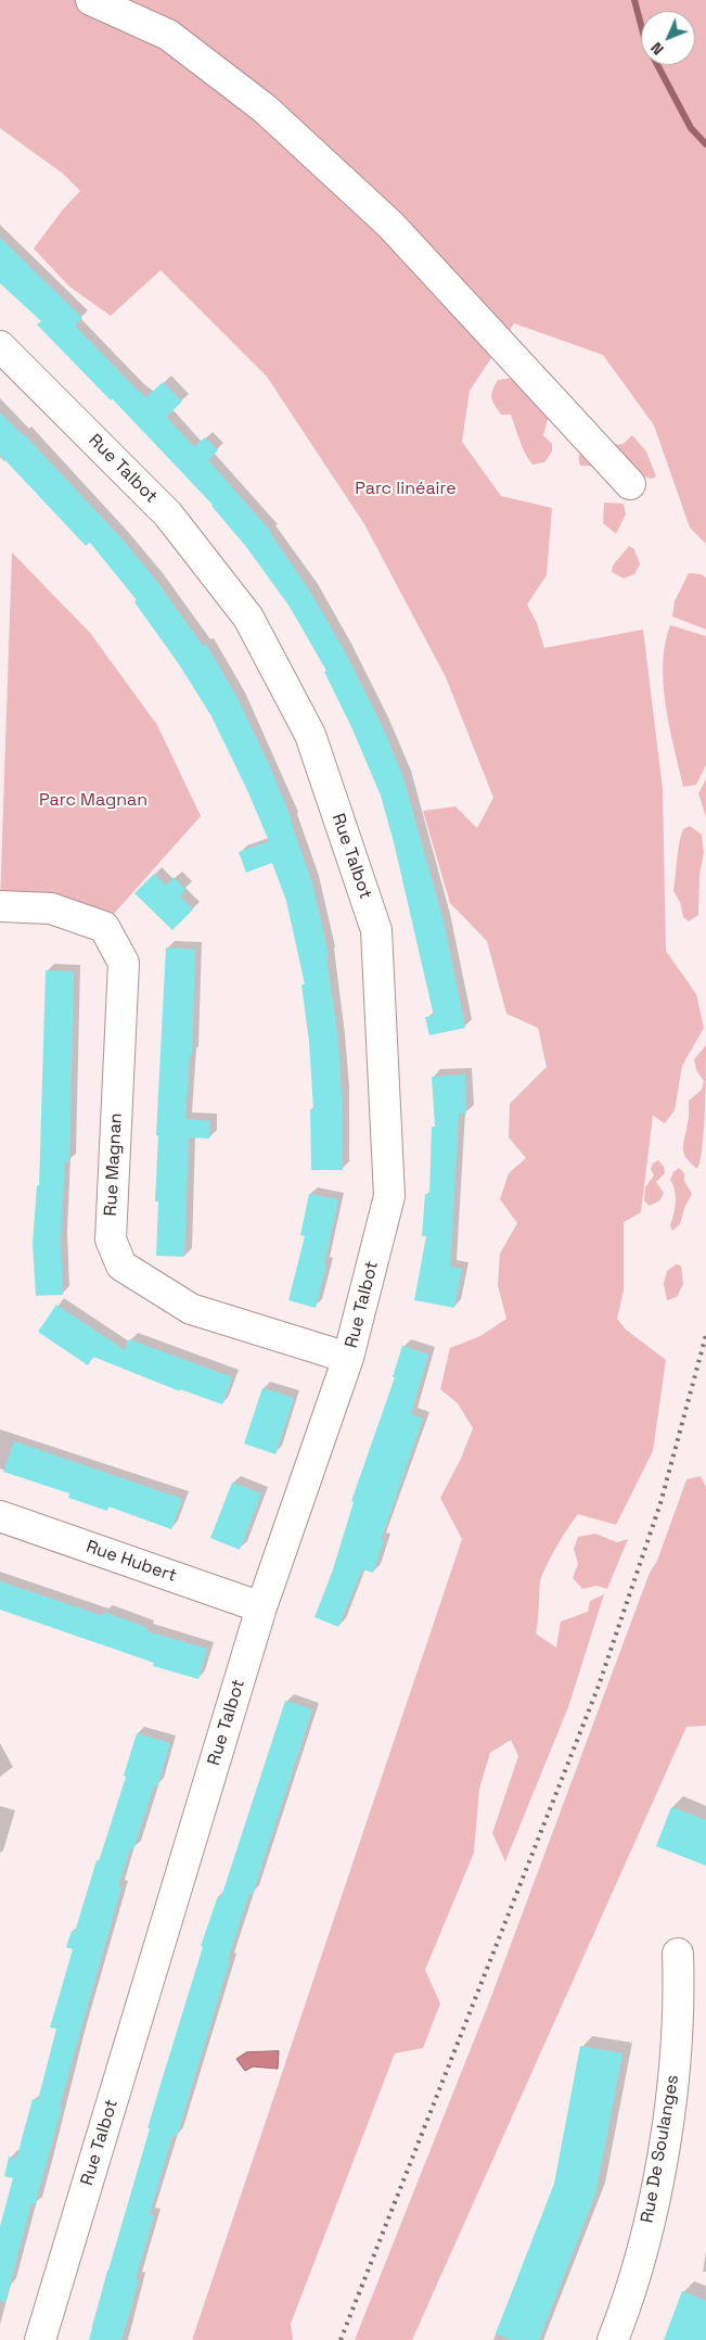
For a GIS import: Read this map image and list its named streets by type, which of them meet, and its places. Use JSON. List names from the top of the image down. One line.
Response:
{"streets":{"street":["Rue Talbot","Rue Magnan","Rue Hubert","Rue De Soulanges"]},"crossings":[["Rue Talbot","Rue Magnan"],["Rue Talbot","Rue Hubert"]],"parks":["Parc linéaire","Parc Magnan"],"north":"bottom left"}
